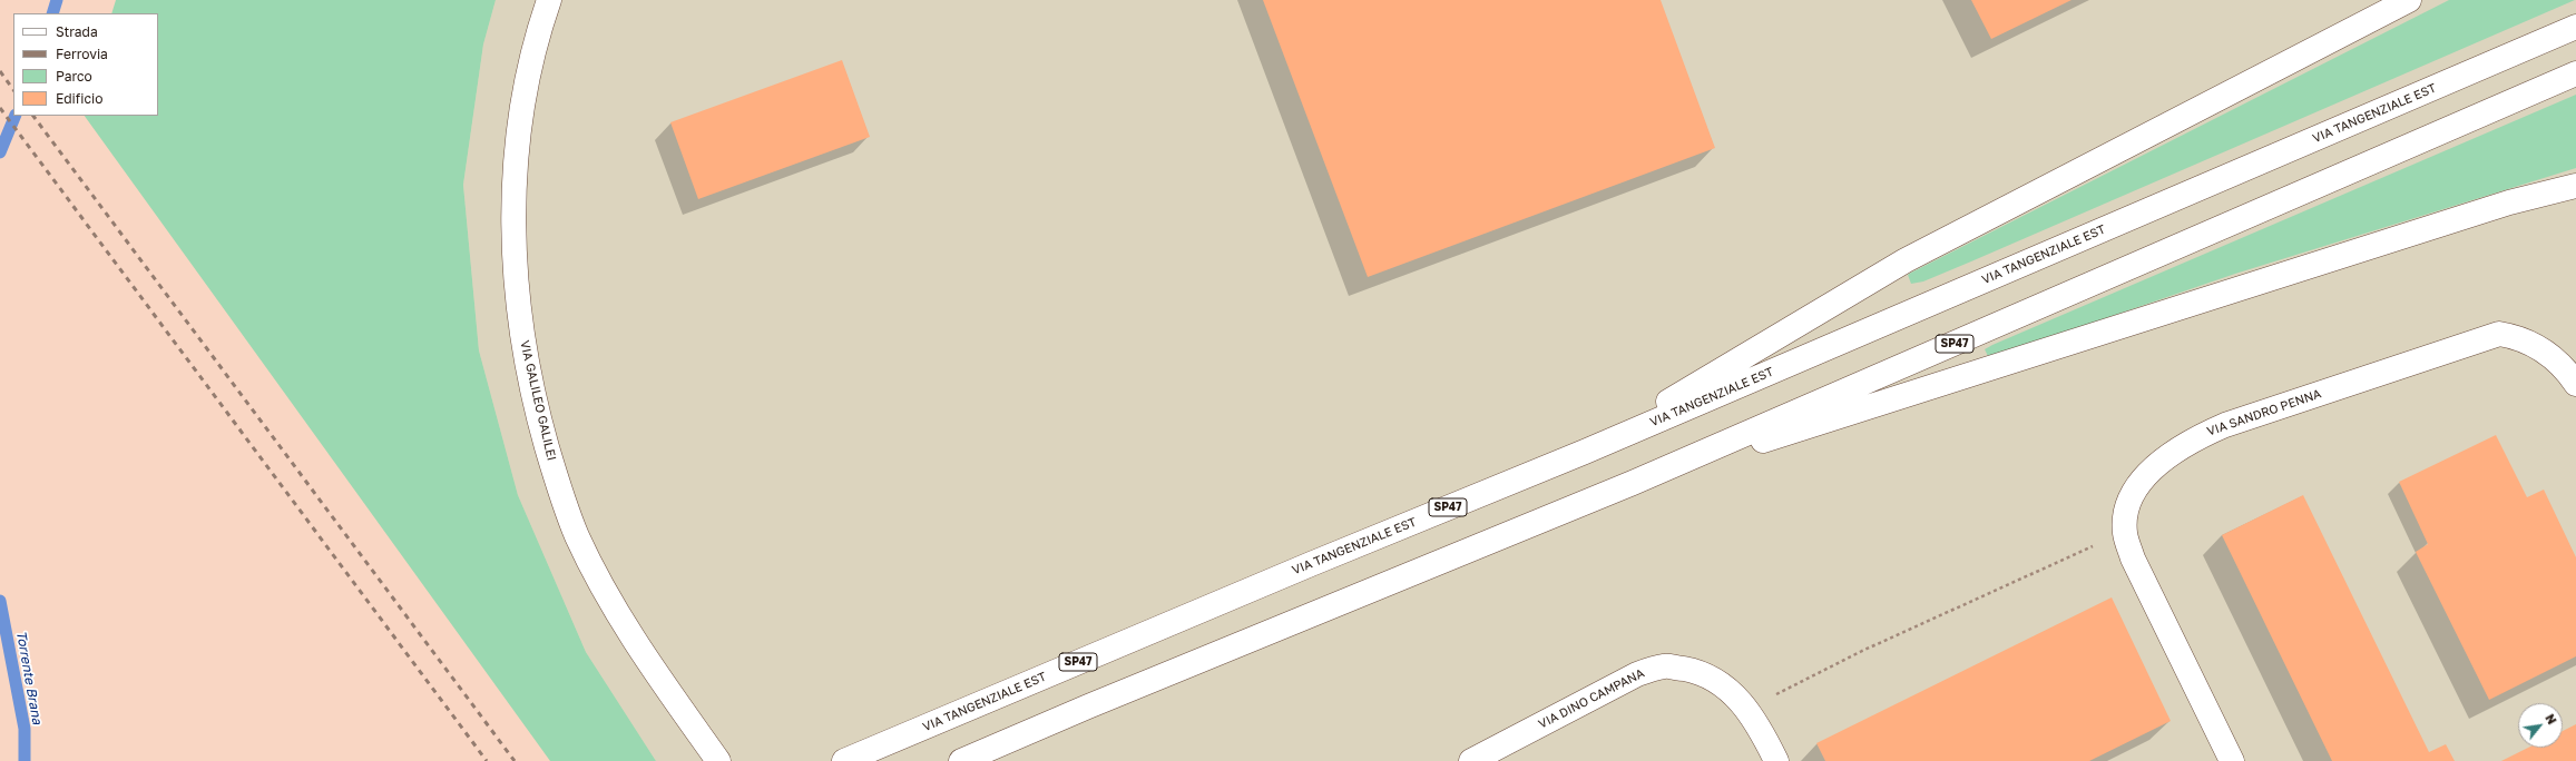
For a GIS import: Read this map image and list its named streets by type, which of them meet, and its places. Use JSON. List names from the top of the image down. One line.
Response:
{"streets":{"main road":["VIA TANGENZIALE EST","SP47","VIA GALILEO GALILEI","VIA SANDRO PENNA","VIA DINO CAMPANA"]},"water":["Torrente Brana"],"legend":["Strada","Ferrovia","Parco","Edificio"],"north":"top right"}
